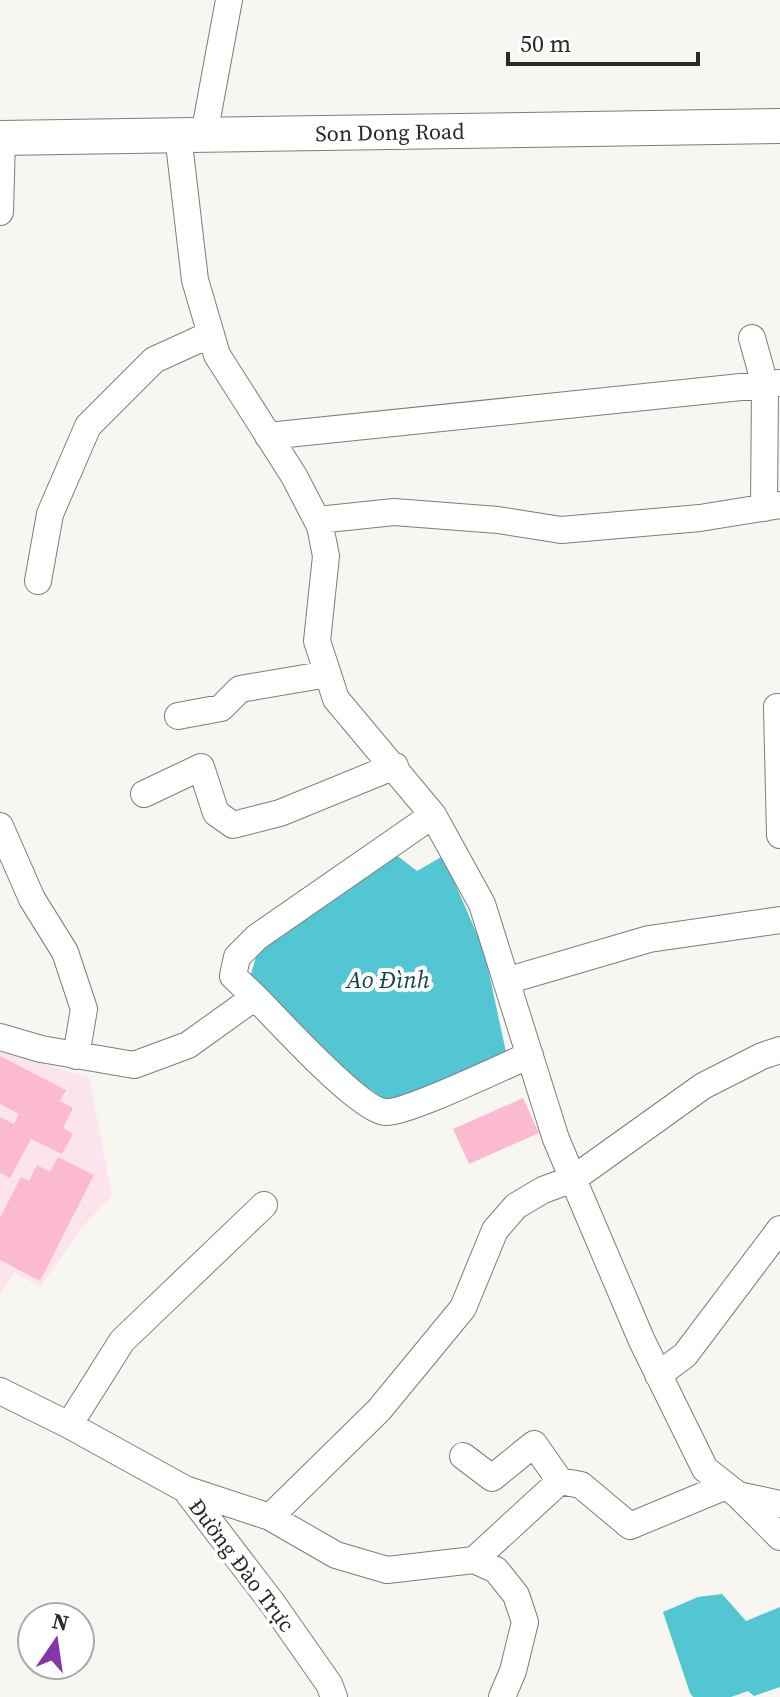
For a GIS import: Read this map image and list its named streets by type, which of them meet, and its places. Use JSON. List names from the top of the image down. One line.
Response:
{"streets":{"main road":["Son Dong Road"],"street":["Đường Đào Trực"]},"water":["Ao Đình"],"scale_bar":"50 m","north":"top"}
